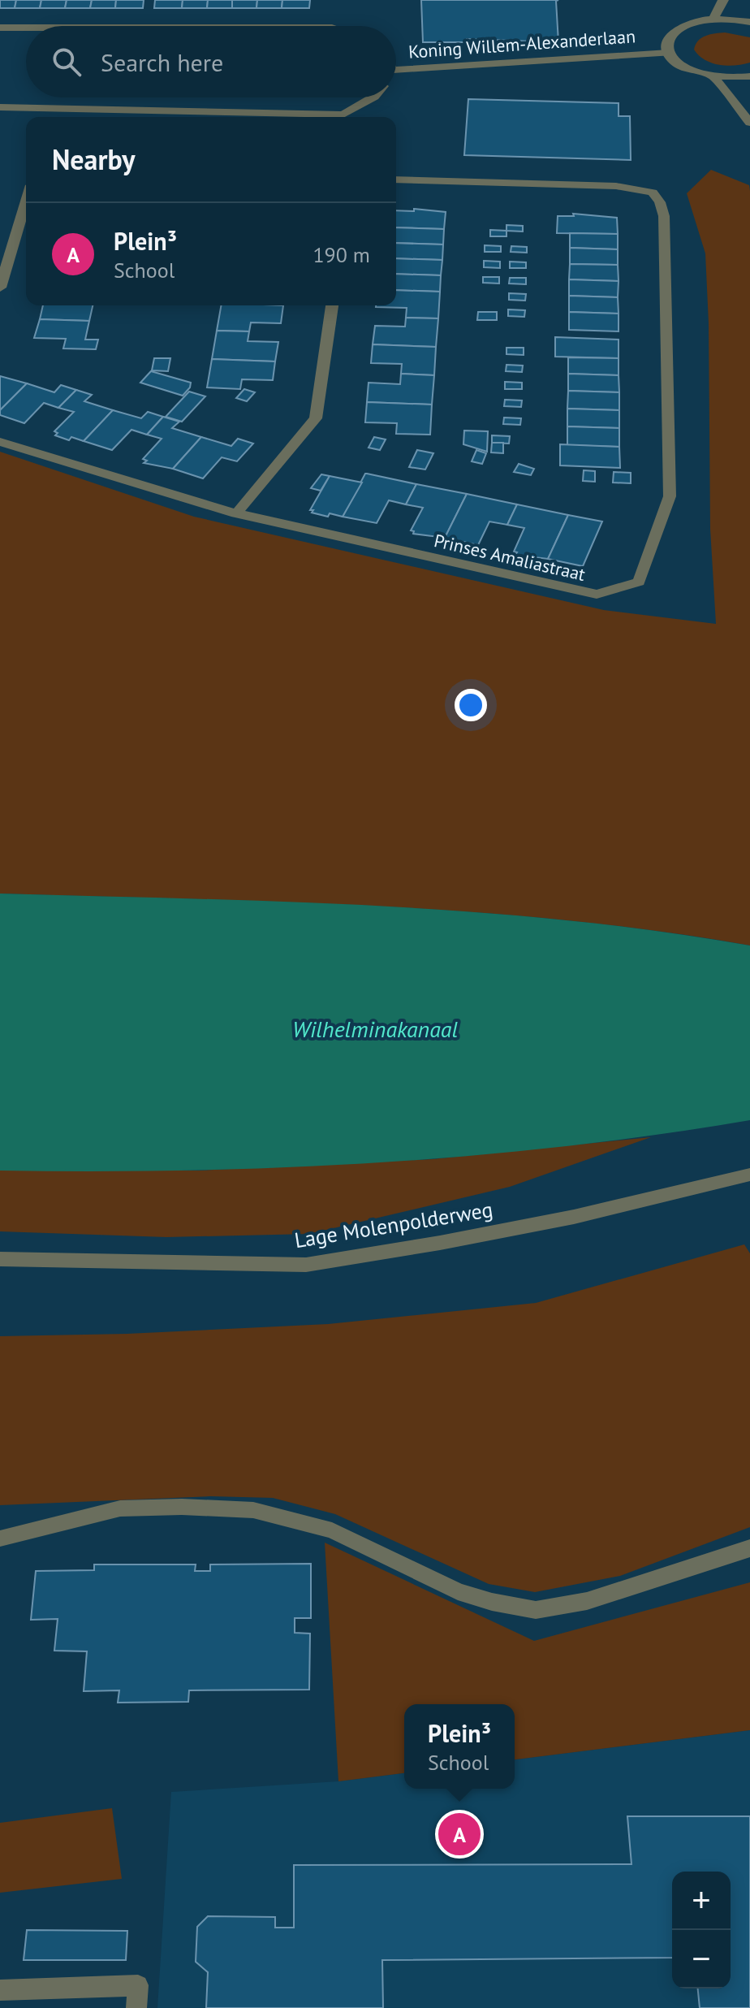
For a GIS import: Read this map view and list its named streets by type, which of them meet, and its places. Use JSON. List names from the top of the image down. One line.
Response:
{"streets":{"street":["Koning Willem-Alexanderlaan","Prinses Amaliastraat","Lage Molenpolderweg"]},"water":["Wilhelminakanaal"],"page":{"search":"Search here","heading":"Nearby","list":[{"mark":"A","name":"Plein³","note":"School","value":"190 m"}],"popup":["Plein³","School"],"pins":"A","map_buttons":["+","−"]}}
